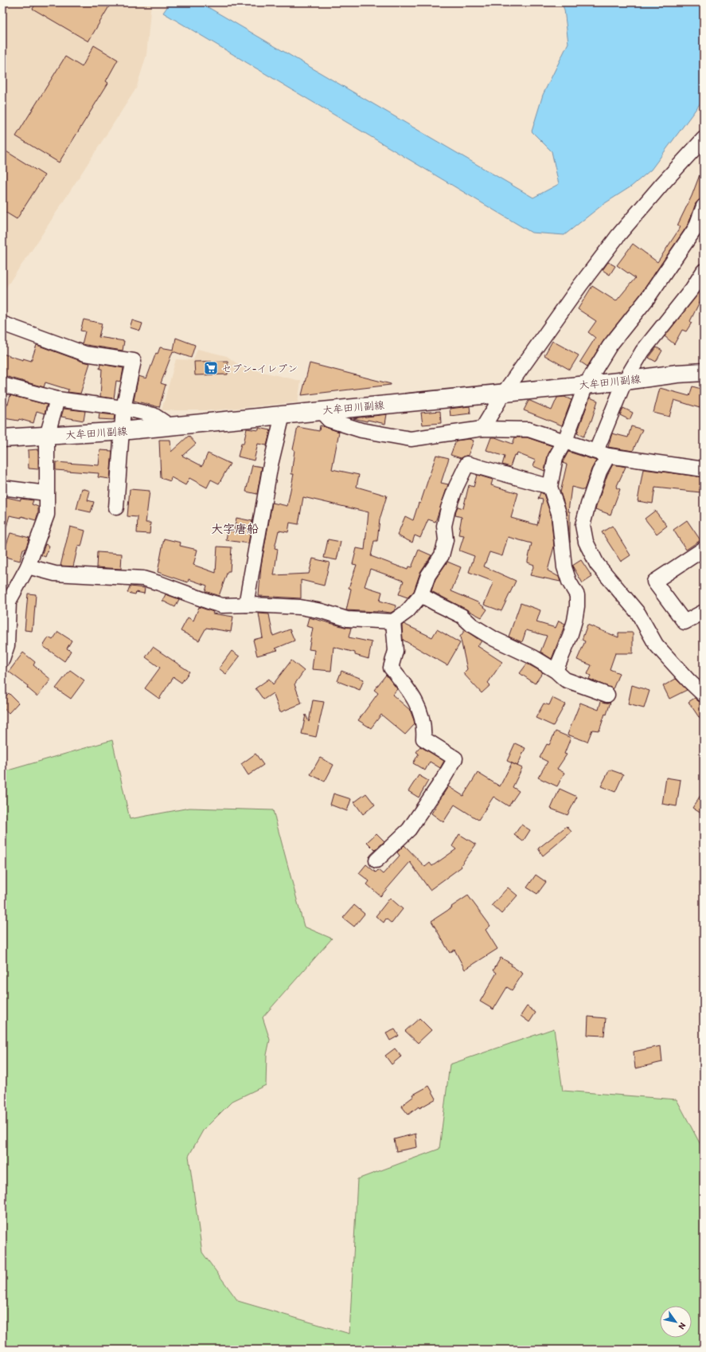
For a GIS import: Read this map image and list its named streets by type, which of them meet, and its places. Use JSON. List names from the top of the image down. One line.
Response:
{"streets":{"main road":["大牟田川副線"]},"districts":["大字唐船"],"places":{"supermarket":["セブン-イレブン"]},"north":"bottom right"}
